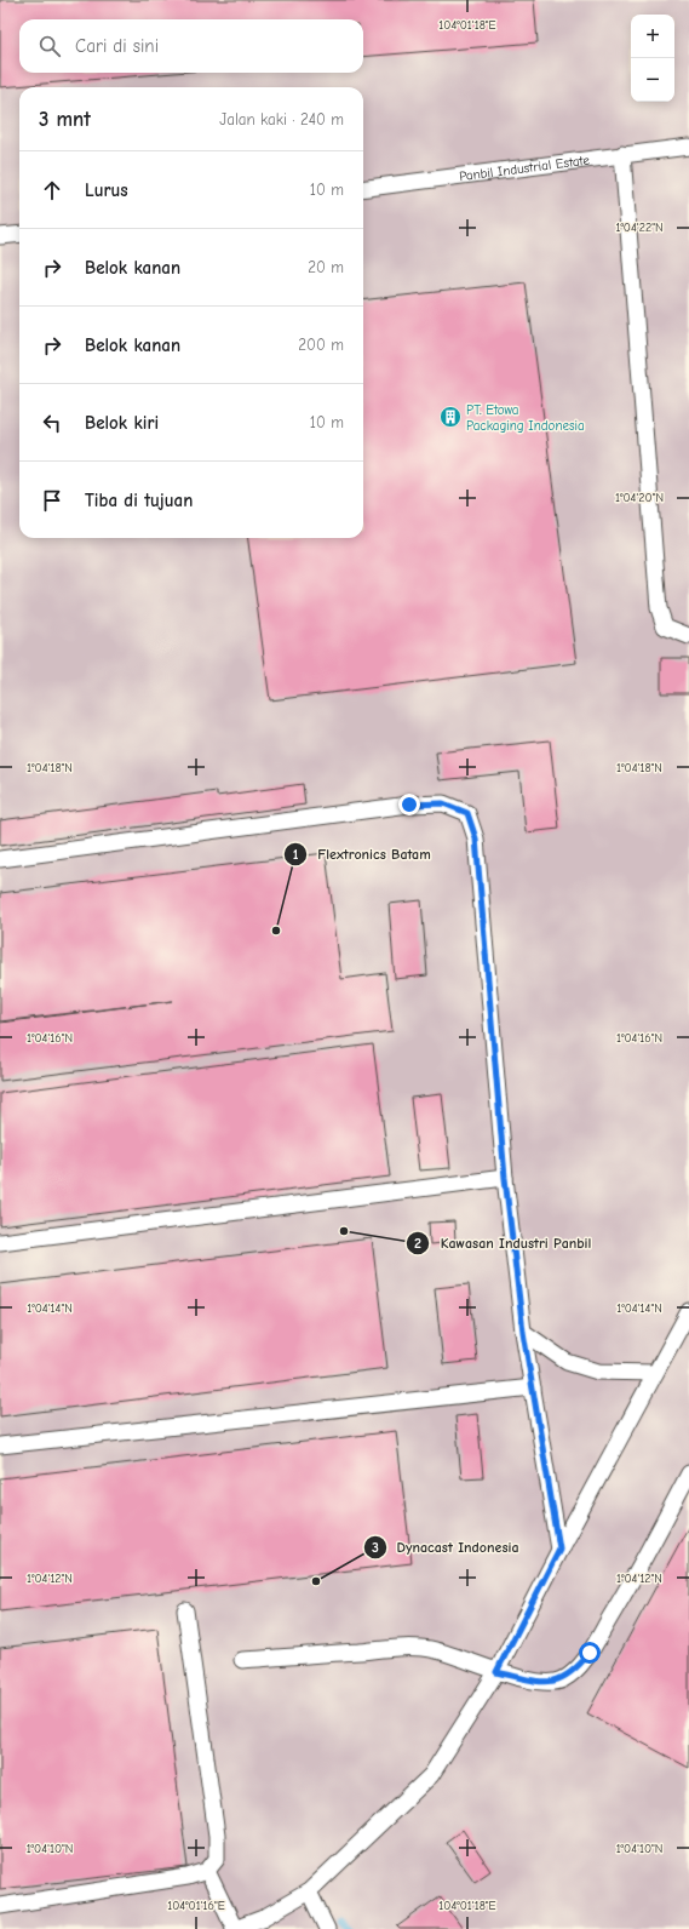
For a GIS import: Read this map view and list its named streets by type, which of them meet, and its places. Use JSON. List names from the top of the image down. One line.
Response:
{"streets":{"lane":["Panbil Industrial Estate"]},"places":{"building":["PT. Etowa Packaging Indonesia"],"other":["Flextronics Batam","Kawasan Industri Panbil","Dynacast Indonesia"]},"page":{"map_buttons":["+","−"],"search":"Cari di sini","heading":["3 mnt","Jalan kaki · 240 m"],"list":[["Lurus","10 m"],["Belok kanan","20 m"],["Belok kanan","200 m"],["Belok kiri","10 m"],"Tiba di tujuan"]},"coordinates":["104°01'18\"E","1°04'22\"N","1°04'20\"N","1°04'18\"N","1°04'16\"N","1°04'14\"N","1°04'12\"N","1°04'10\"N","104°01'16\"E"]}
